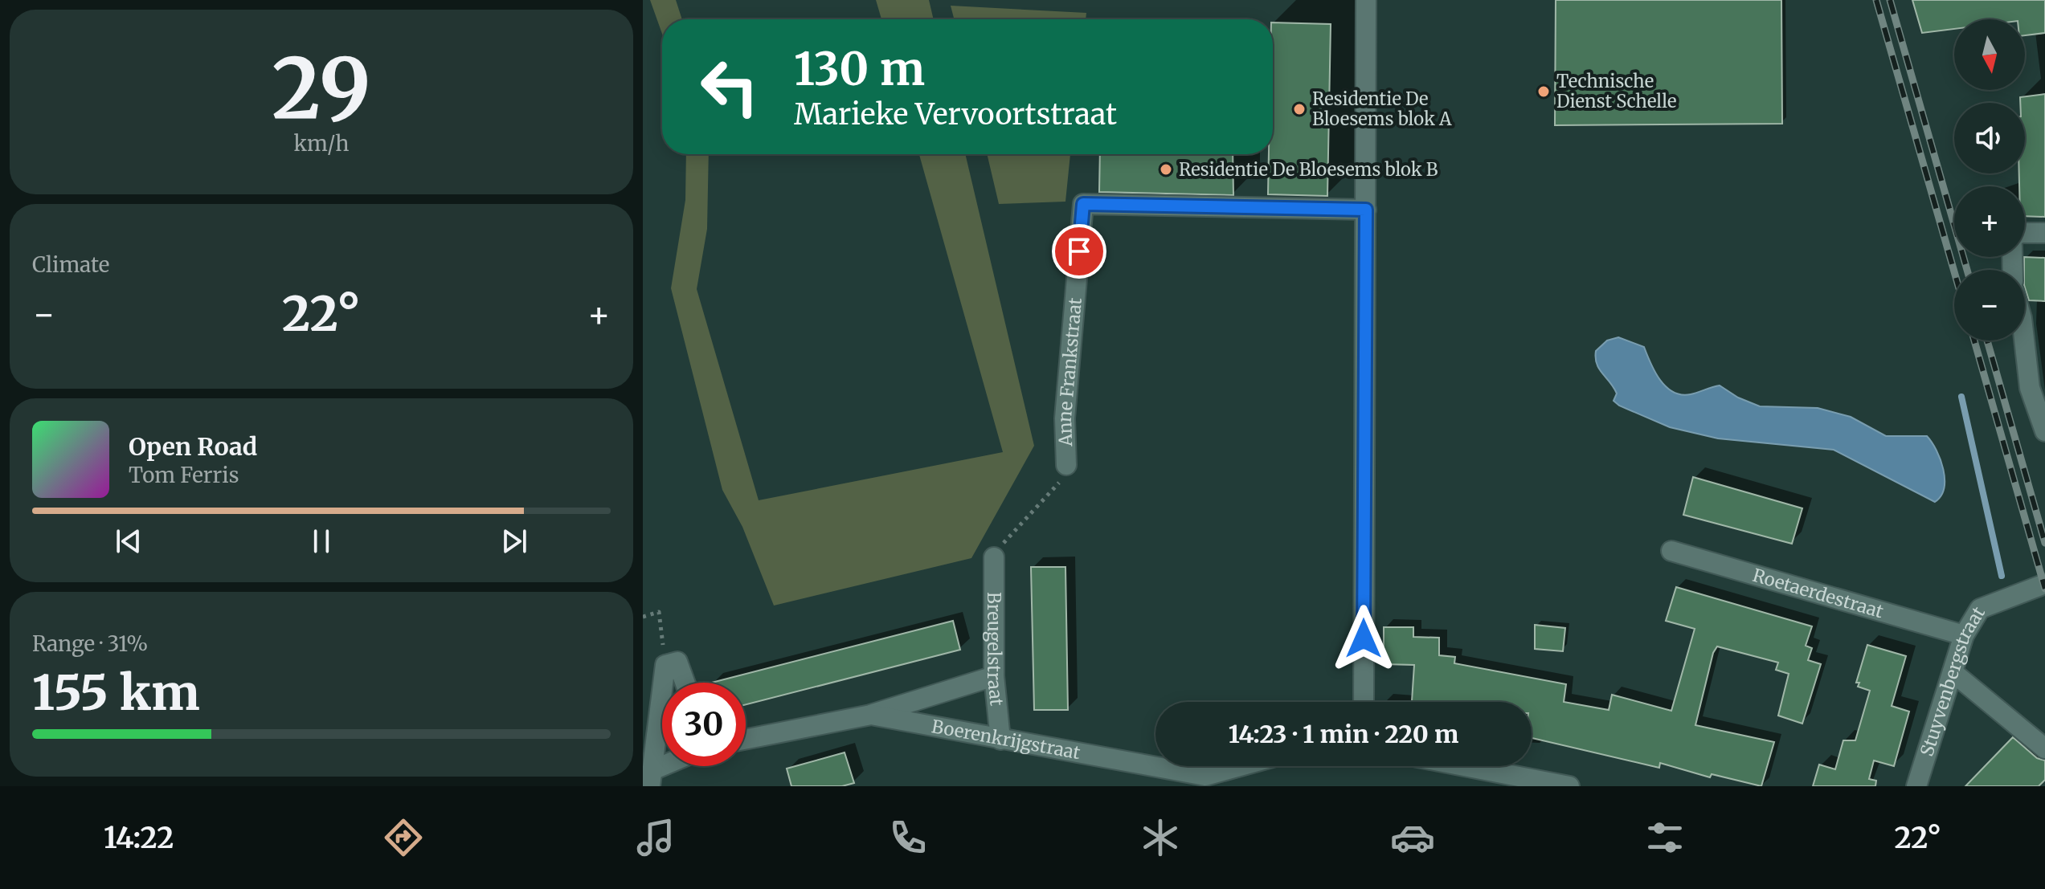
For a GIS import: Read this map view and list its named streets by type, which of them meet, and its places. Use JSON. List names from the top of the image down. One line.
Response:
{"streets":{"street":["Anne Frankstraat","Roetaerdestraat","Breugelstraat","Stuyvenbergstraat","Boerenkrijgstraat"]},"crossings":[["Roetaerdestraat","Stuyvenbergstraat"],["Breugelstraat","Boerenkrijgstraat"]],"places":["Technische Dienst Schelle","Residentie De Bloesems blok A","Residentie De Bloesems blok B"],"north":"bottom","page":{"tile":[["29","km/h"],"Climate",["Range · 31%","155 km"]],"map_buttons":["+","−"],"turn":["130 m","Marieke Vervoortstraat"],"heat":["−","22°","+"],"song":["Open Road","Tom Ferris"],"limit":"30","trip":"14:23 · 1 min · 220 m","tabs":["14:22","22°"]}}
